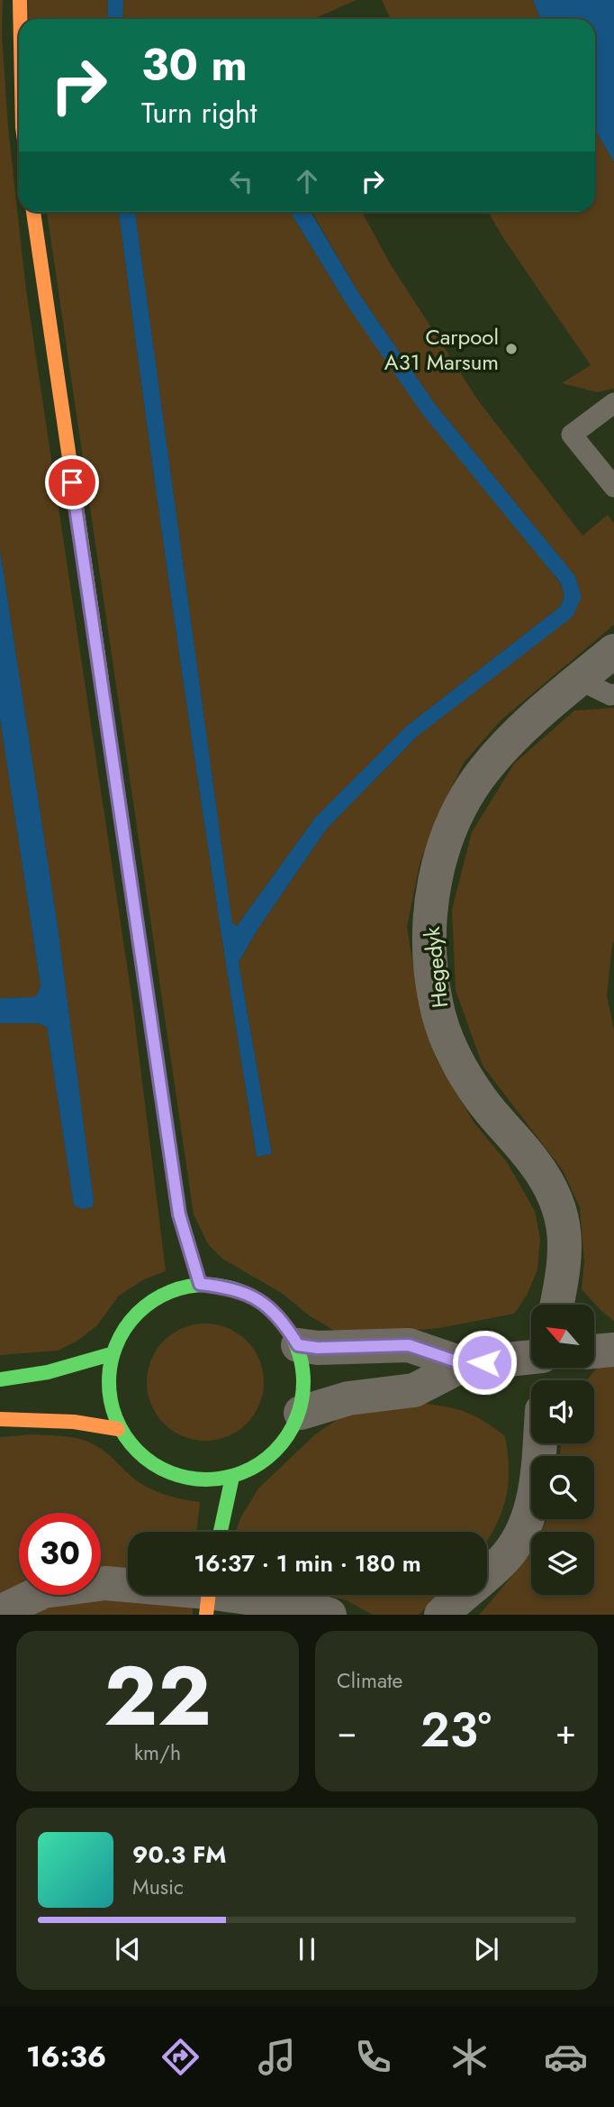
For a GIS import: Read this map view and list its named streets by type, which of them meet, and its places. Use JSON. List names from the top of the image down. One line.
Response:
{"streets":{"street":["Hegedyk"]},"places":["Carpool A31 Marsum"],"north":"top left","page":{"turn":["30 m","Turn right"],"limit":"30","trip":"16:37 · 1 min · 180 m","tile":[["22","km/h"],"Climate"],"heat":["−","23°","+"],"song":["90.3 FM","Music"],"tabs":"16:36"}}
